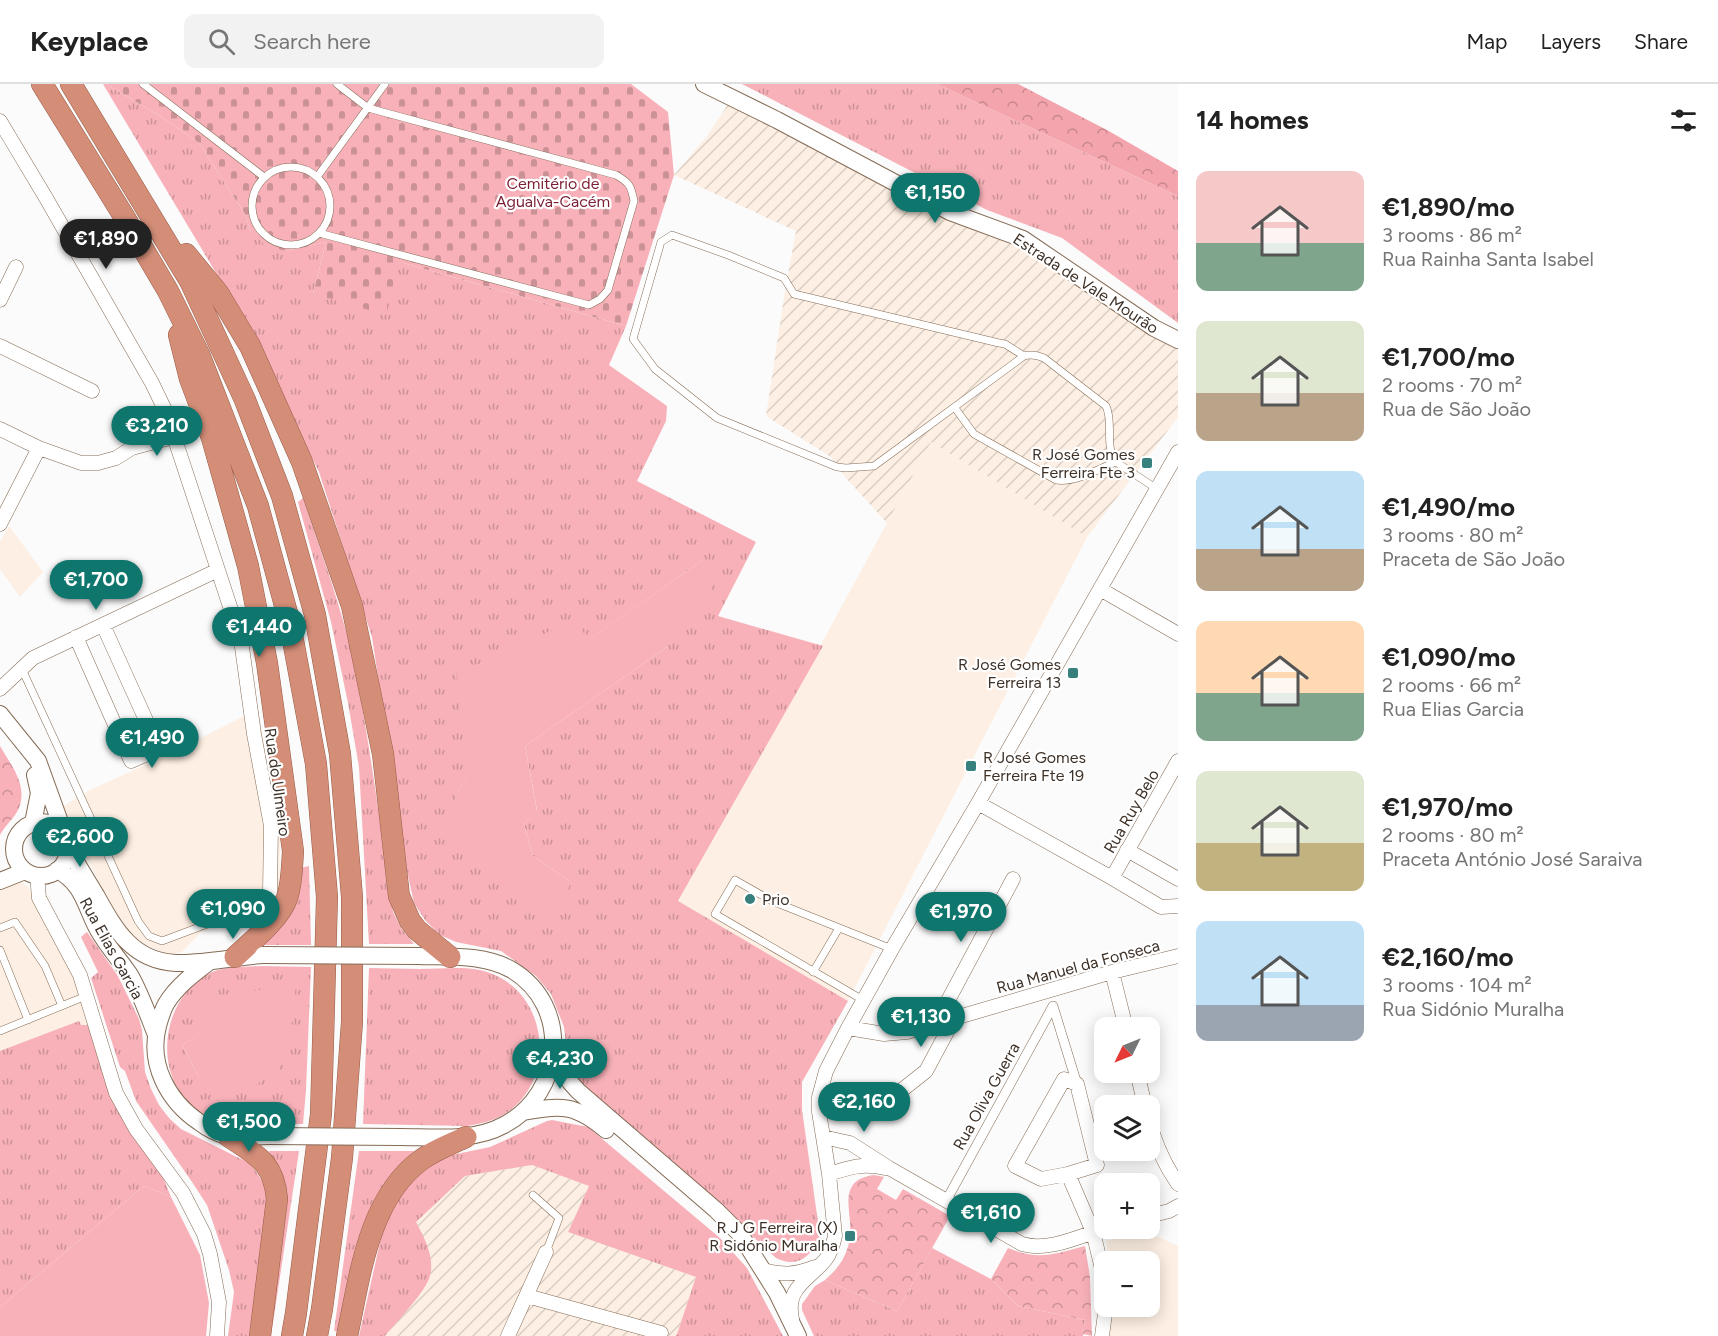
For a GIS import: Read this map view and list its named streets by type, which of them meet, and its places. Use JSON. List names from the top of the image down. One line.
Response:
{"streets":{"street":["Estrada de Vale Mourão","Rua do Ulmeiro","Rua Ruy Belo","Rua Elias Garcia","Rua Manuel da Fonseca","Rua Oliva Guerra"]},"parks":["Cemitério de Agualva-Cacém"],"places":{"transit":["R José Gomes Ferreira Fte 3","R José Gomes Ferreira 13","R José Gomes Ferreira Fte 19","R J G Ferreira (X) R Sidónio Muralha"],"other":["Prio"]},"north":"bottom left","page":{"header":"Keyplace","search":"Search here","nav":["Map","Layers","Share"],"heading":"14 homes","list":[{"name":"€1,890/mo","note":"3 rooms · 86 m² · Rua Rainha Santa Isabel"},{"name":"€1,700/mo","note":"2 rooms · 70 m² · Rua de São João"},{"name":"€1,490/mo","note":"3 rooms · 80 m² · Praceta de São João"},{"name":"€1,090/mo","note":"2 rooms · 66 m² · Rua Elias Garcia"},{"name":"€1,970/mo","note":"2 rooms · 80 m² · Praceta António José Saraiva"},{"name":"€2,160/mo","note":"3 rooms · 104 m² · Rua Sidónio Muralha"}],"price":["€1,150","€1,890","€3,210","€1,700","€1,440","€1,490","€2,600","€1,090","€1,970","€1,130","€4,230","€2,160","€1,500","€1,610"],"map_buttons":["+","−"]}}
